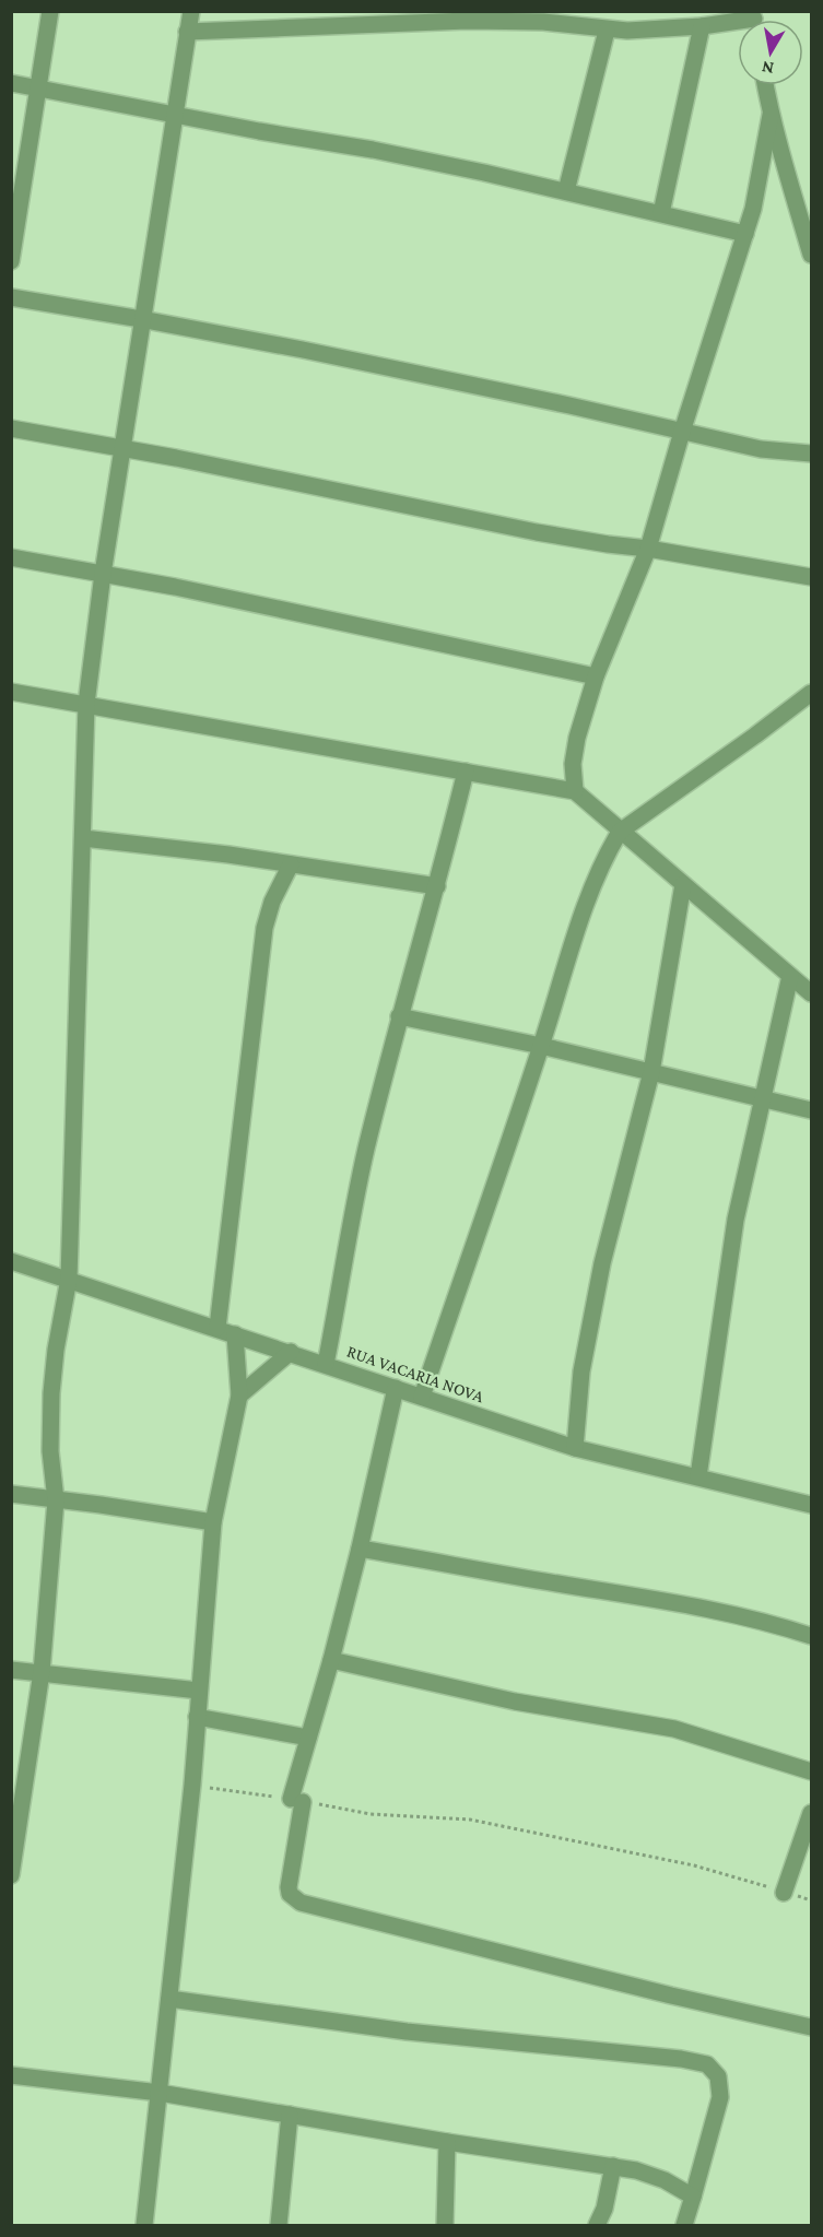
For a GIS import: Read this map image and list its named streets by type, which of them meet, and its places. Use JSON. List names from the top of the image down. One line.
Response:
{"streets":{"street":["RUA VACARIA NOVA"]},"north":"bottom"}
